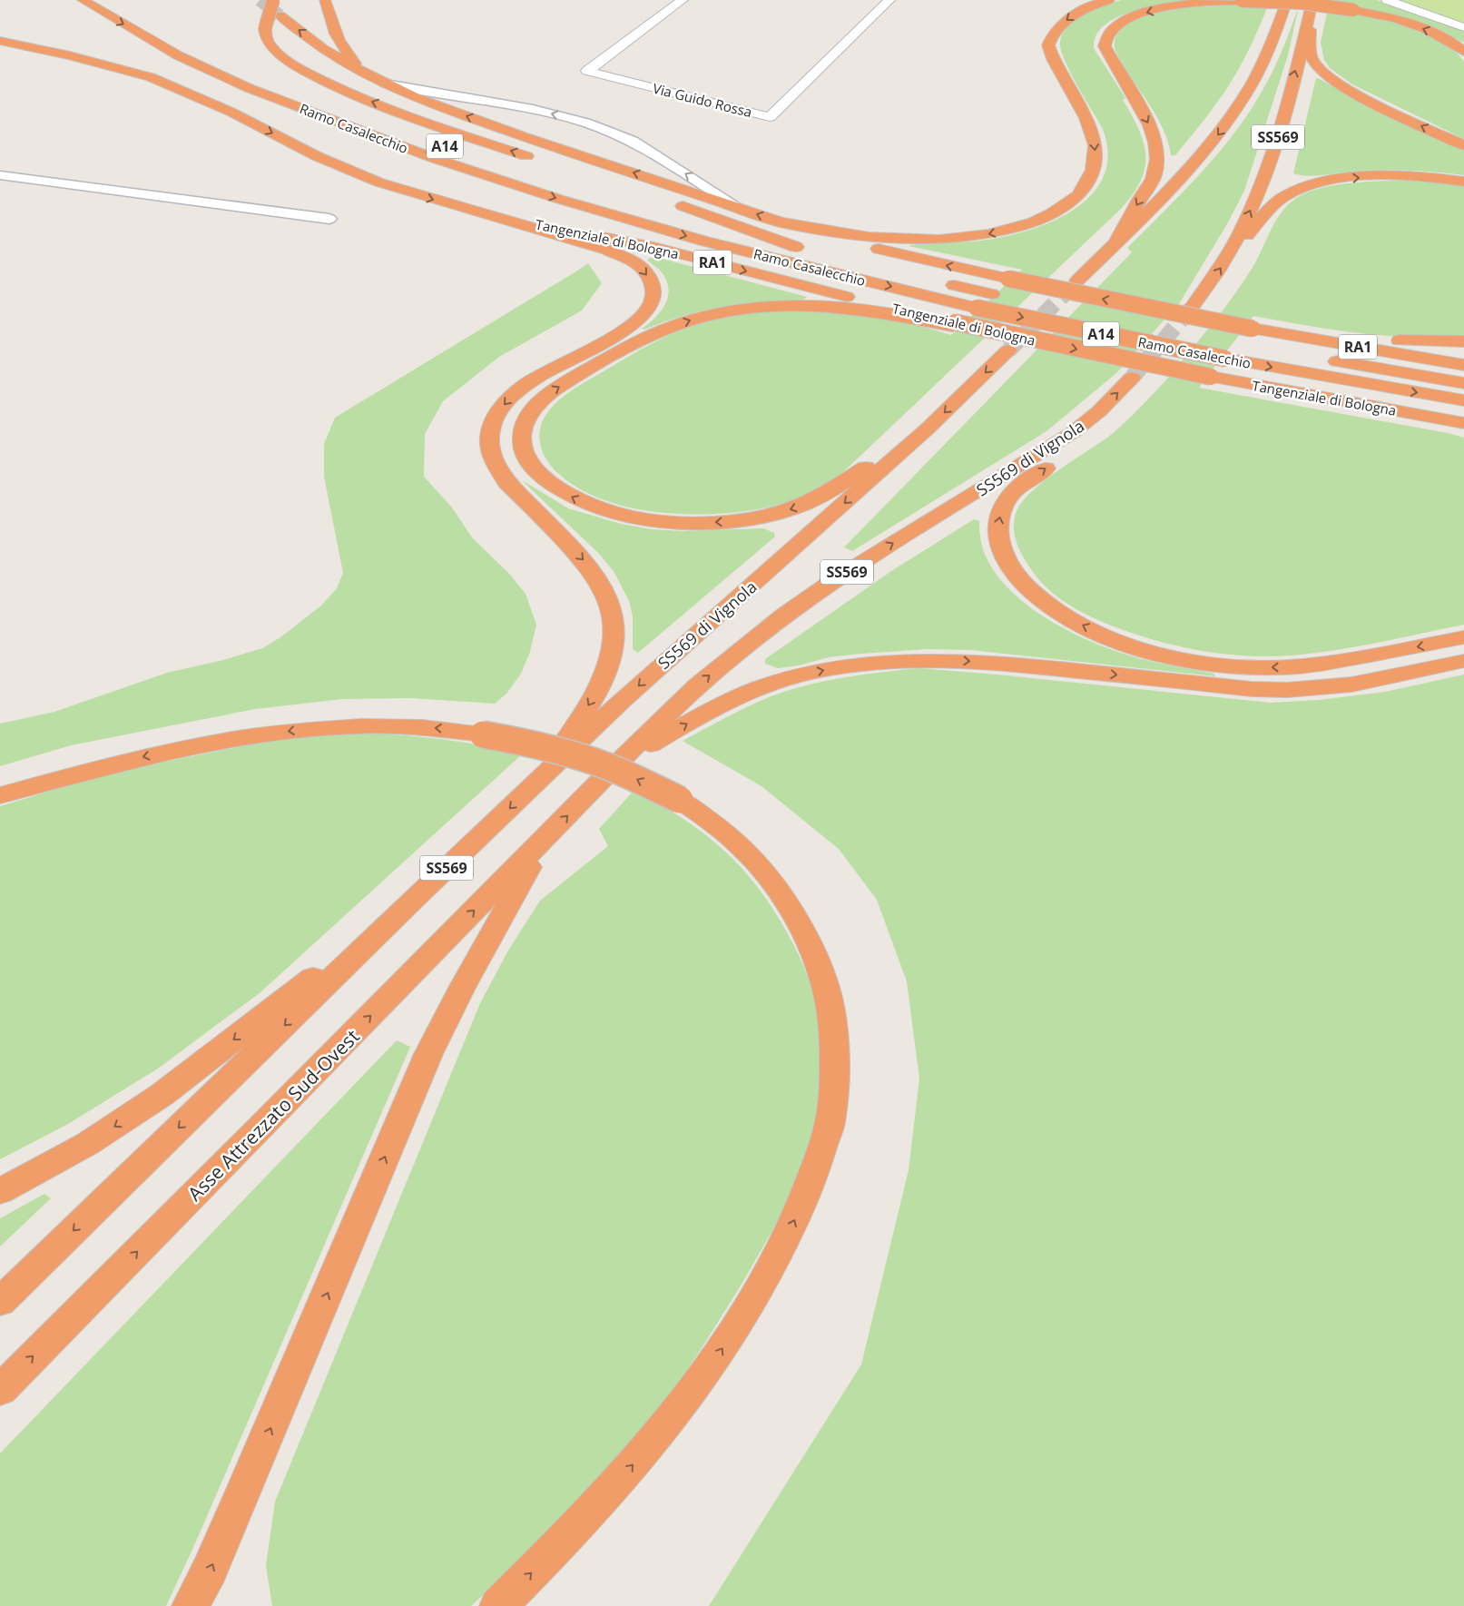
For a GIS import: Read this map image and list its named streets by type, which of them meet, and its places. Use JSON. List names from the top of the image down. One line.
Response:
{"streets":{"highway":["Ramo Casalecchio","SS569","A14","Tangenziale di Bologna","RA1","SS569 di Vignola","Asse Attrezzato Sud-Ovest"],"street":["Via Guido Rossa"]},"crossings":[["Tangenziale di Bologna","RA1"],["SS569 di Vignola","Asse Attrezzato Sud-Ovest"]]}
